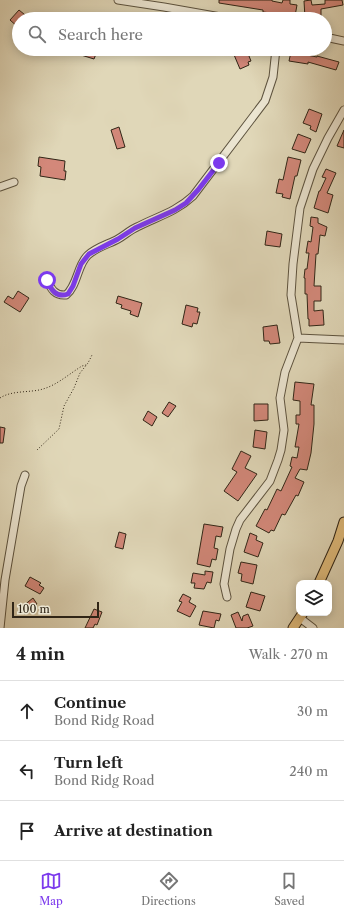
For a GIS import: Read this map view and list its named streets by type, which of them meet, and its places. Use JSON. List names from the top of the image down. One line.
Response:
{"scale_bar":"100 m","page":{"search":"Search here","scale":"100 m","heading":["4 min","Walk · 270 m"],"list":[["Continue","Bond Ridg Road","30 m"],["Turn left","Bond Ridg Road","240 m"],"Arrive at destination"],"nav":["Map","Directions","Saved"]}}
